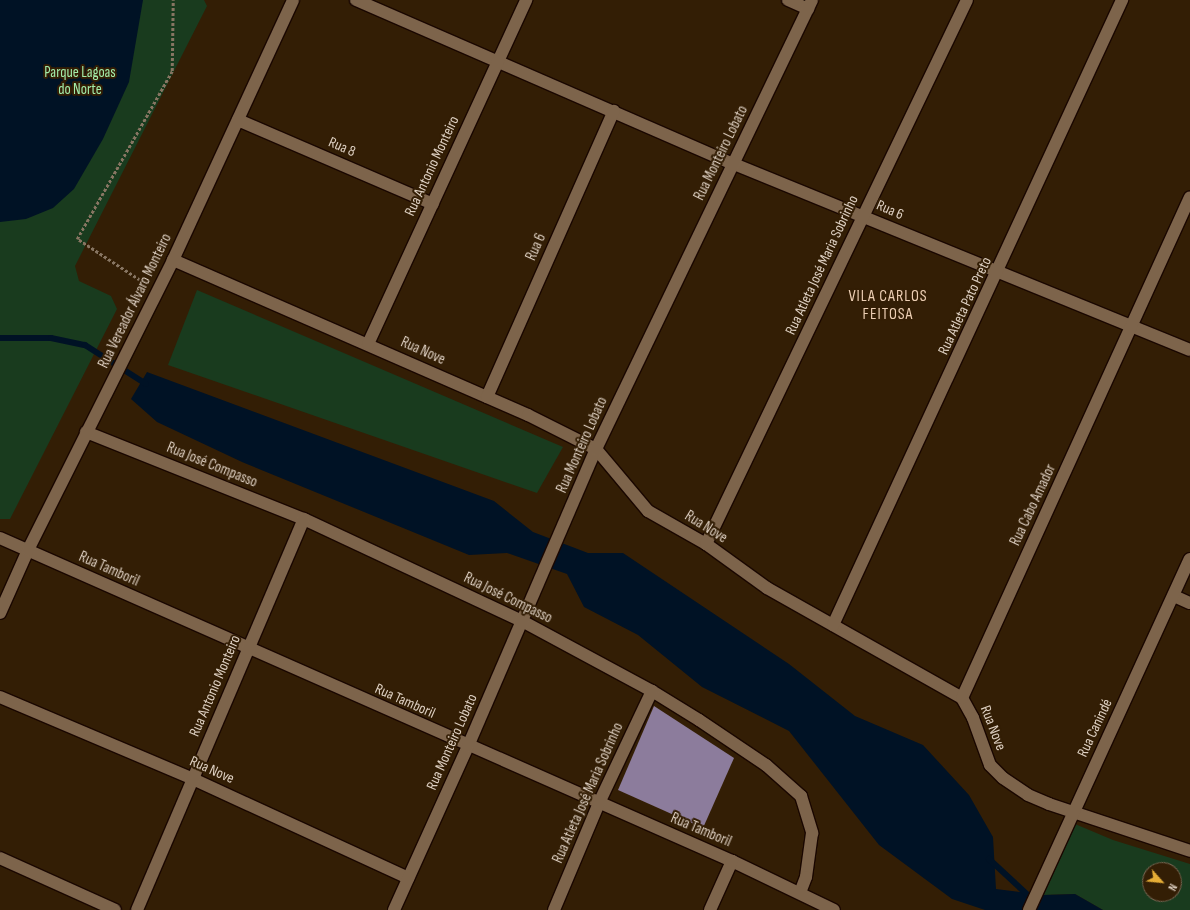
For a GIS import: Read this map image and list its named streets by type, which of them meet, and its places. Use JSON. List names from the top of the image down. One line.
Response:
{"streets":{"street":["Rua 8","Rua Monteiro Lobato","Rua Antonio Monteiro","Rua 6","Rua Atleta José Maria Sobrinho","Rua Vereador Álvaro Monteiro","Rua Atleta Pato Preto","Rua Nove","Rua José Compasso","Rua Cabo Amador","Rua Tamboril","Rua Canindé"]},"crossings":[["Rua 8","Rua Antonio Monteiro"],["Rua 8","Rua Vereador Álvaro Monteiro"],["Rua Monteiro Lobato","Rua 6"],["Rua Monteiro Lobato","Rua Nove"],["Rua Monteiro Lobato","Rua José Compasso"],["Rua Monteiro Lobato","Rua Tamboril"],["Rua Antonio Monteiro","Rua 6"],["Rua Antonio Monteiro","Rua Nove"],["Rua Antonio Monteiro","Rua José Compasso"],["Rua Antonio Monteiro","Rua Tamboril"],["Rua 6","Rua Atleta José Maria Sobrinho"],["Rua 6","Rua Atleta Pato Preto"],["Rua 6","Rua Nove"],["Rua 6","Rua Cabo Amador"],["Rua Atleta José Maria Sobrinho","Rua Nove"],["Rua Atleta José Maria Sobrinho","Rua José Compasso"],["Rua Atleta José Maria Sobrinho","Rua Tamboril"],["Rua Vereador Álvaro Monteiro","Rua Nove"],["Rua Vereador Álvaro Monteiro","Rua José Compasso"],["Rua Vereador Álvaro Monteiro","Rua Tamboril"],["Rua Atleta Pato Preto","Rua Nove"],["Rua Nove","Rua Cabo Amador"],["Rua Nove","Rua Canindé"],["Rua José Compasso","Rua Tamboril"]],"districts":["VILA CARLOS FEITOSA"],"parks":["Parque Lagoas do Norte"],"north":"bottom right"}
